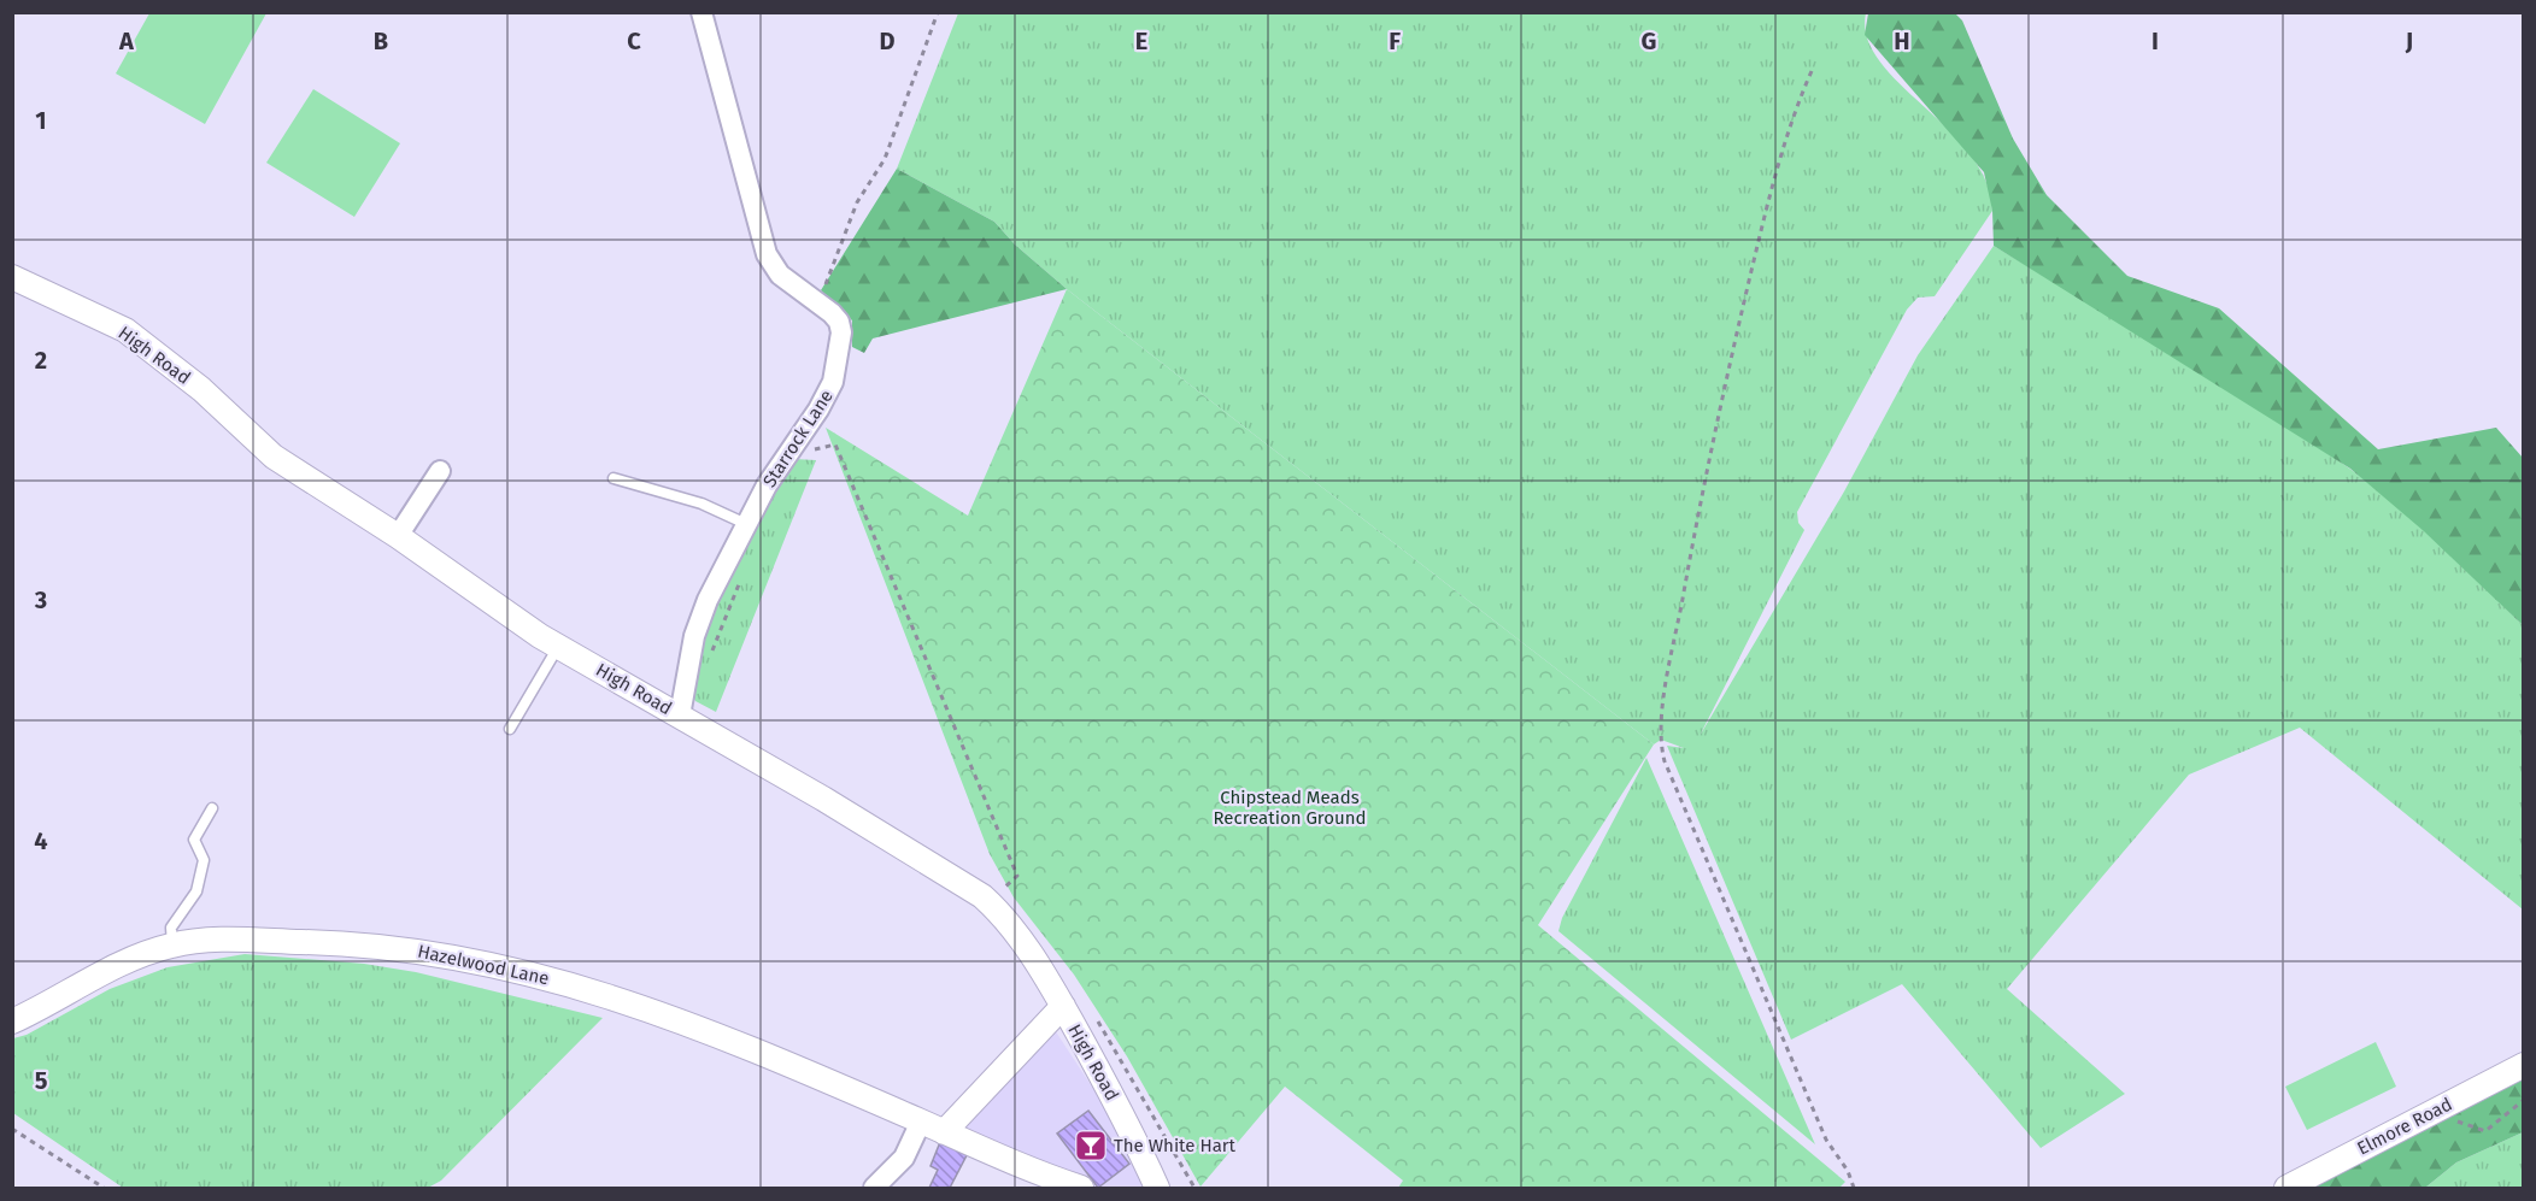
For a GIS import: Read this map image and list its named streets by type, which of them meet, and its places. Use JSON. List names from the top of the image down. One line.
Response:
{"streets":{"street":["High Road","Starrock Lane","Hazelwood Lane","Elmore Road"]},"crossings":[["High Road","Starrock Lane"]],"parks":["Chipstead Meads Recreation Ground"],"places":{"bar":["The White Hart"]},"grid":{"columns":["A","B","C","D","E","F","G","H","I","J"],"rows":["1","2","3","4","5"]}}
